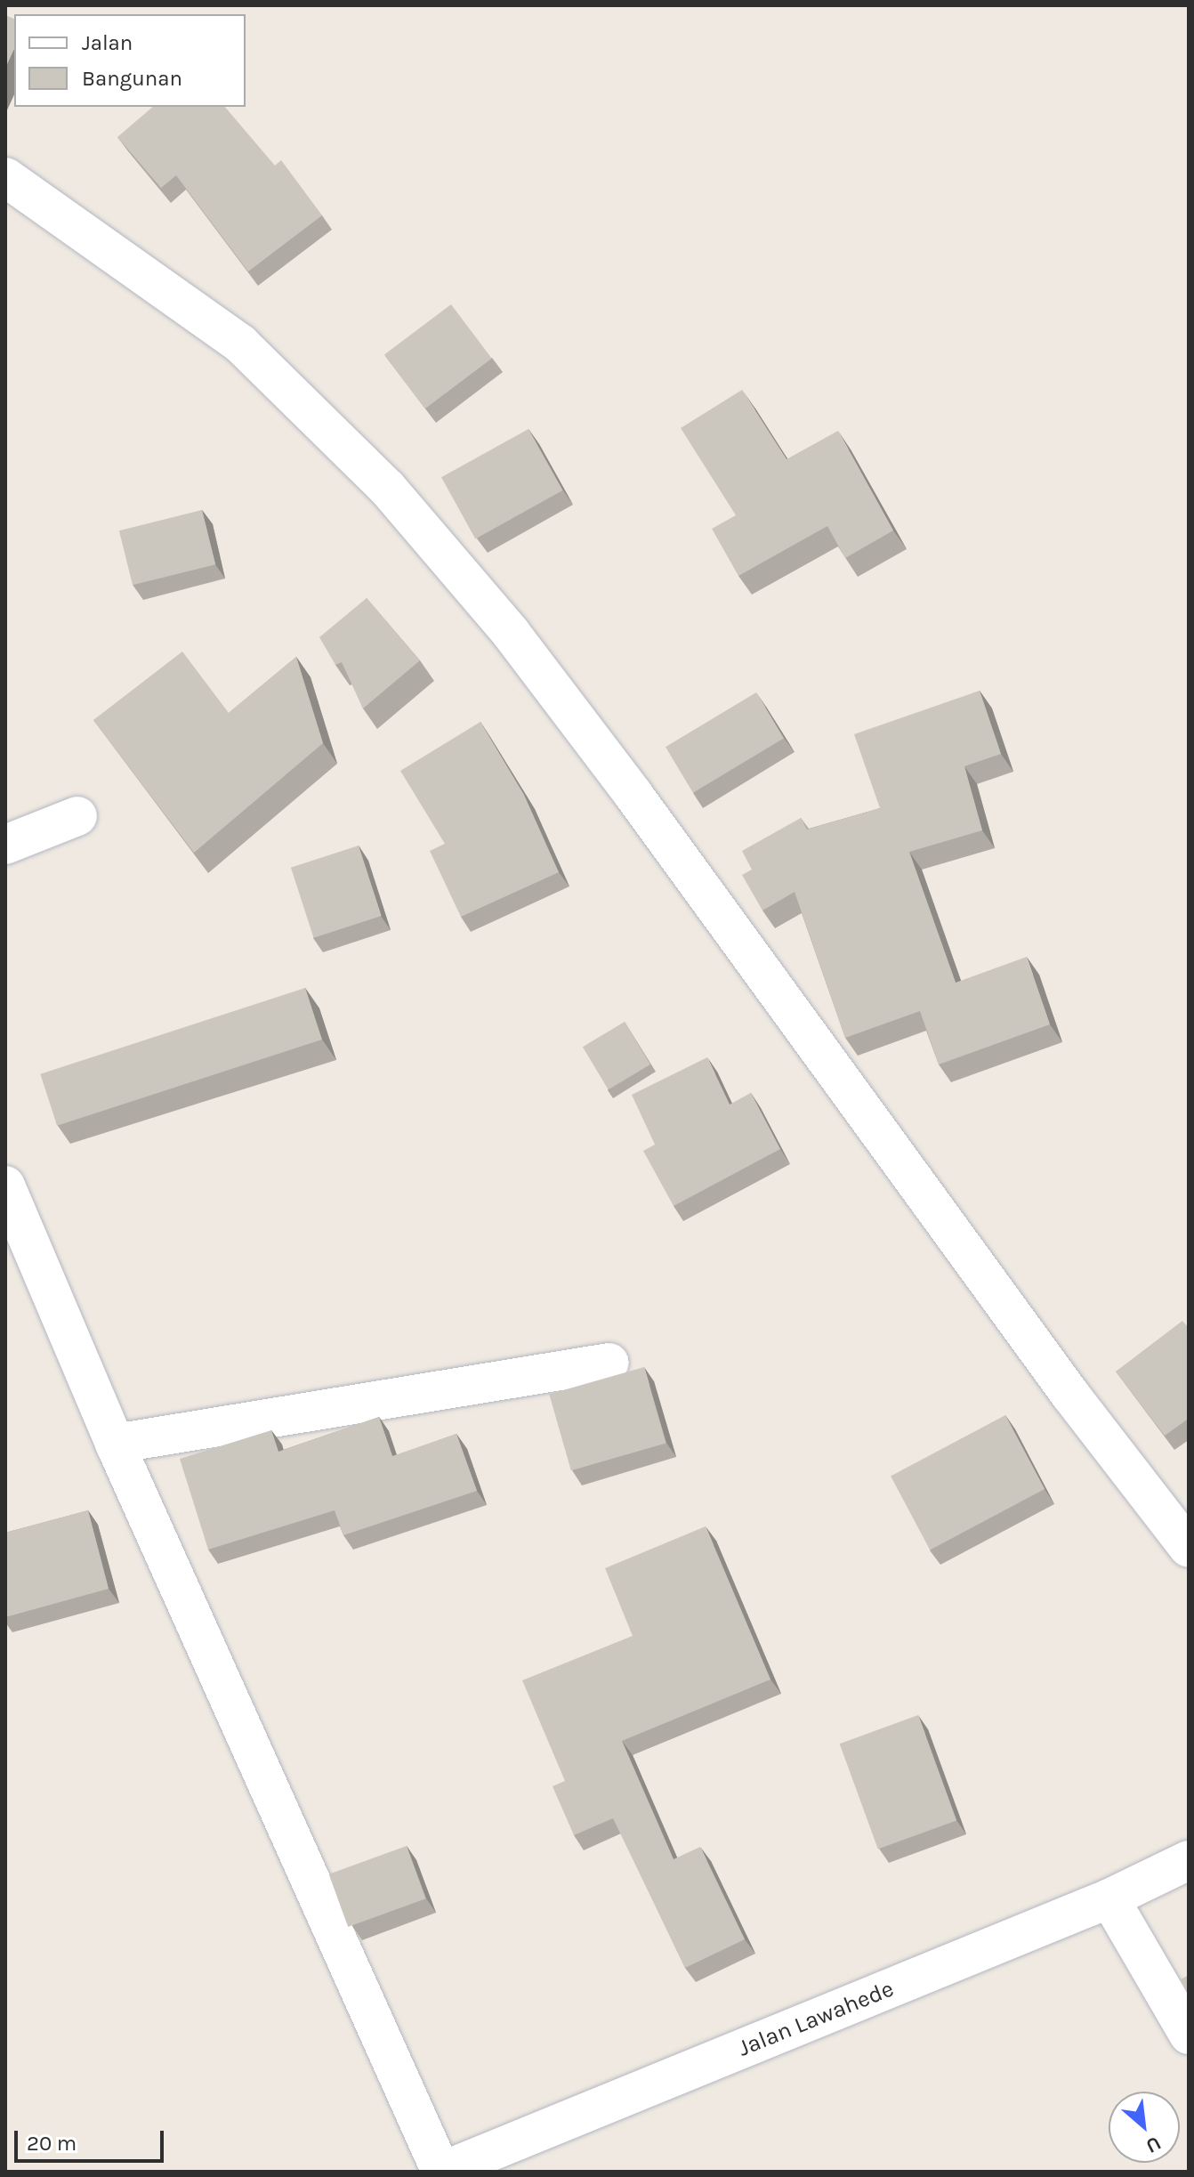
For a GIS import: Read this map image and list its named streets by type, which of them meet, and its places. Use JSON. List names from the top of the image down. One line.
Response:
{"streets":{"street":["Jalan Lawahede"]},"legend":["Jalan","Bangunan"],"scale_bar":"20 m","north":"bottom right"}
